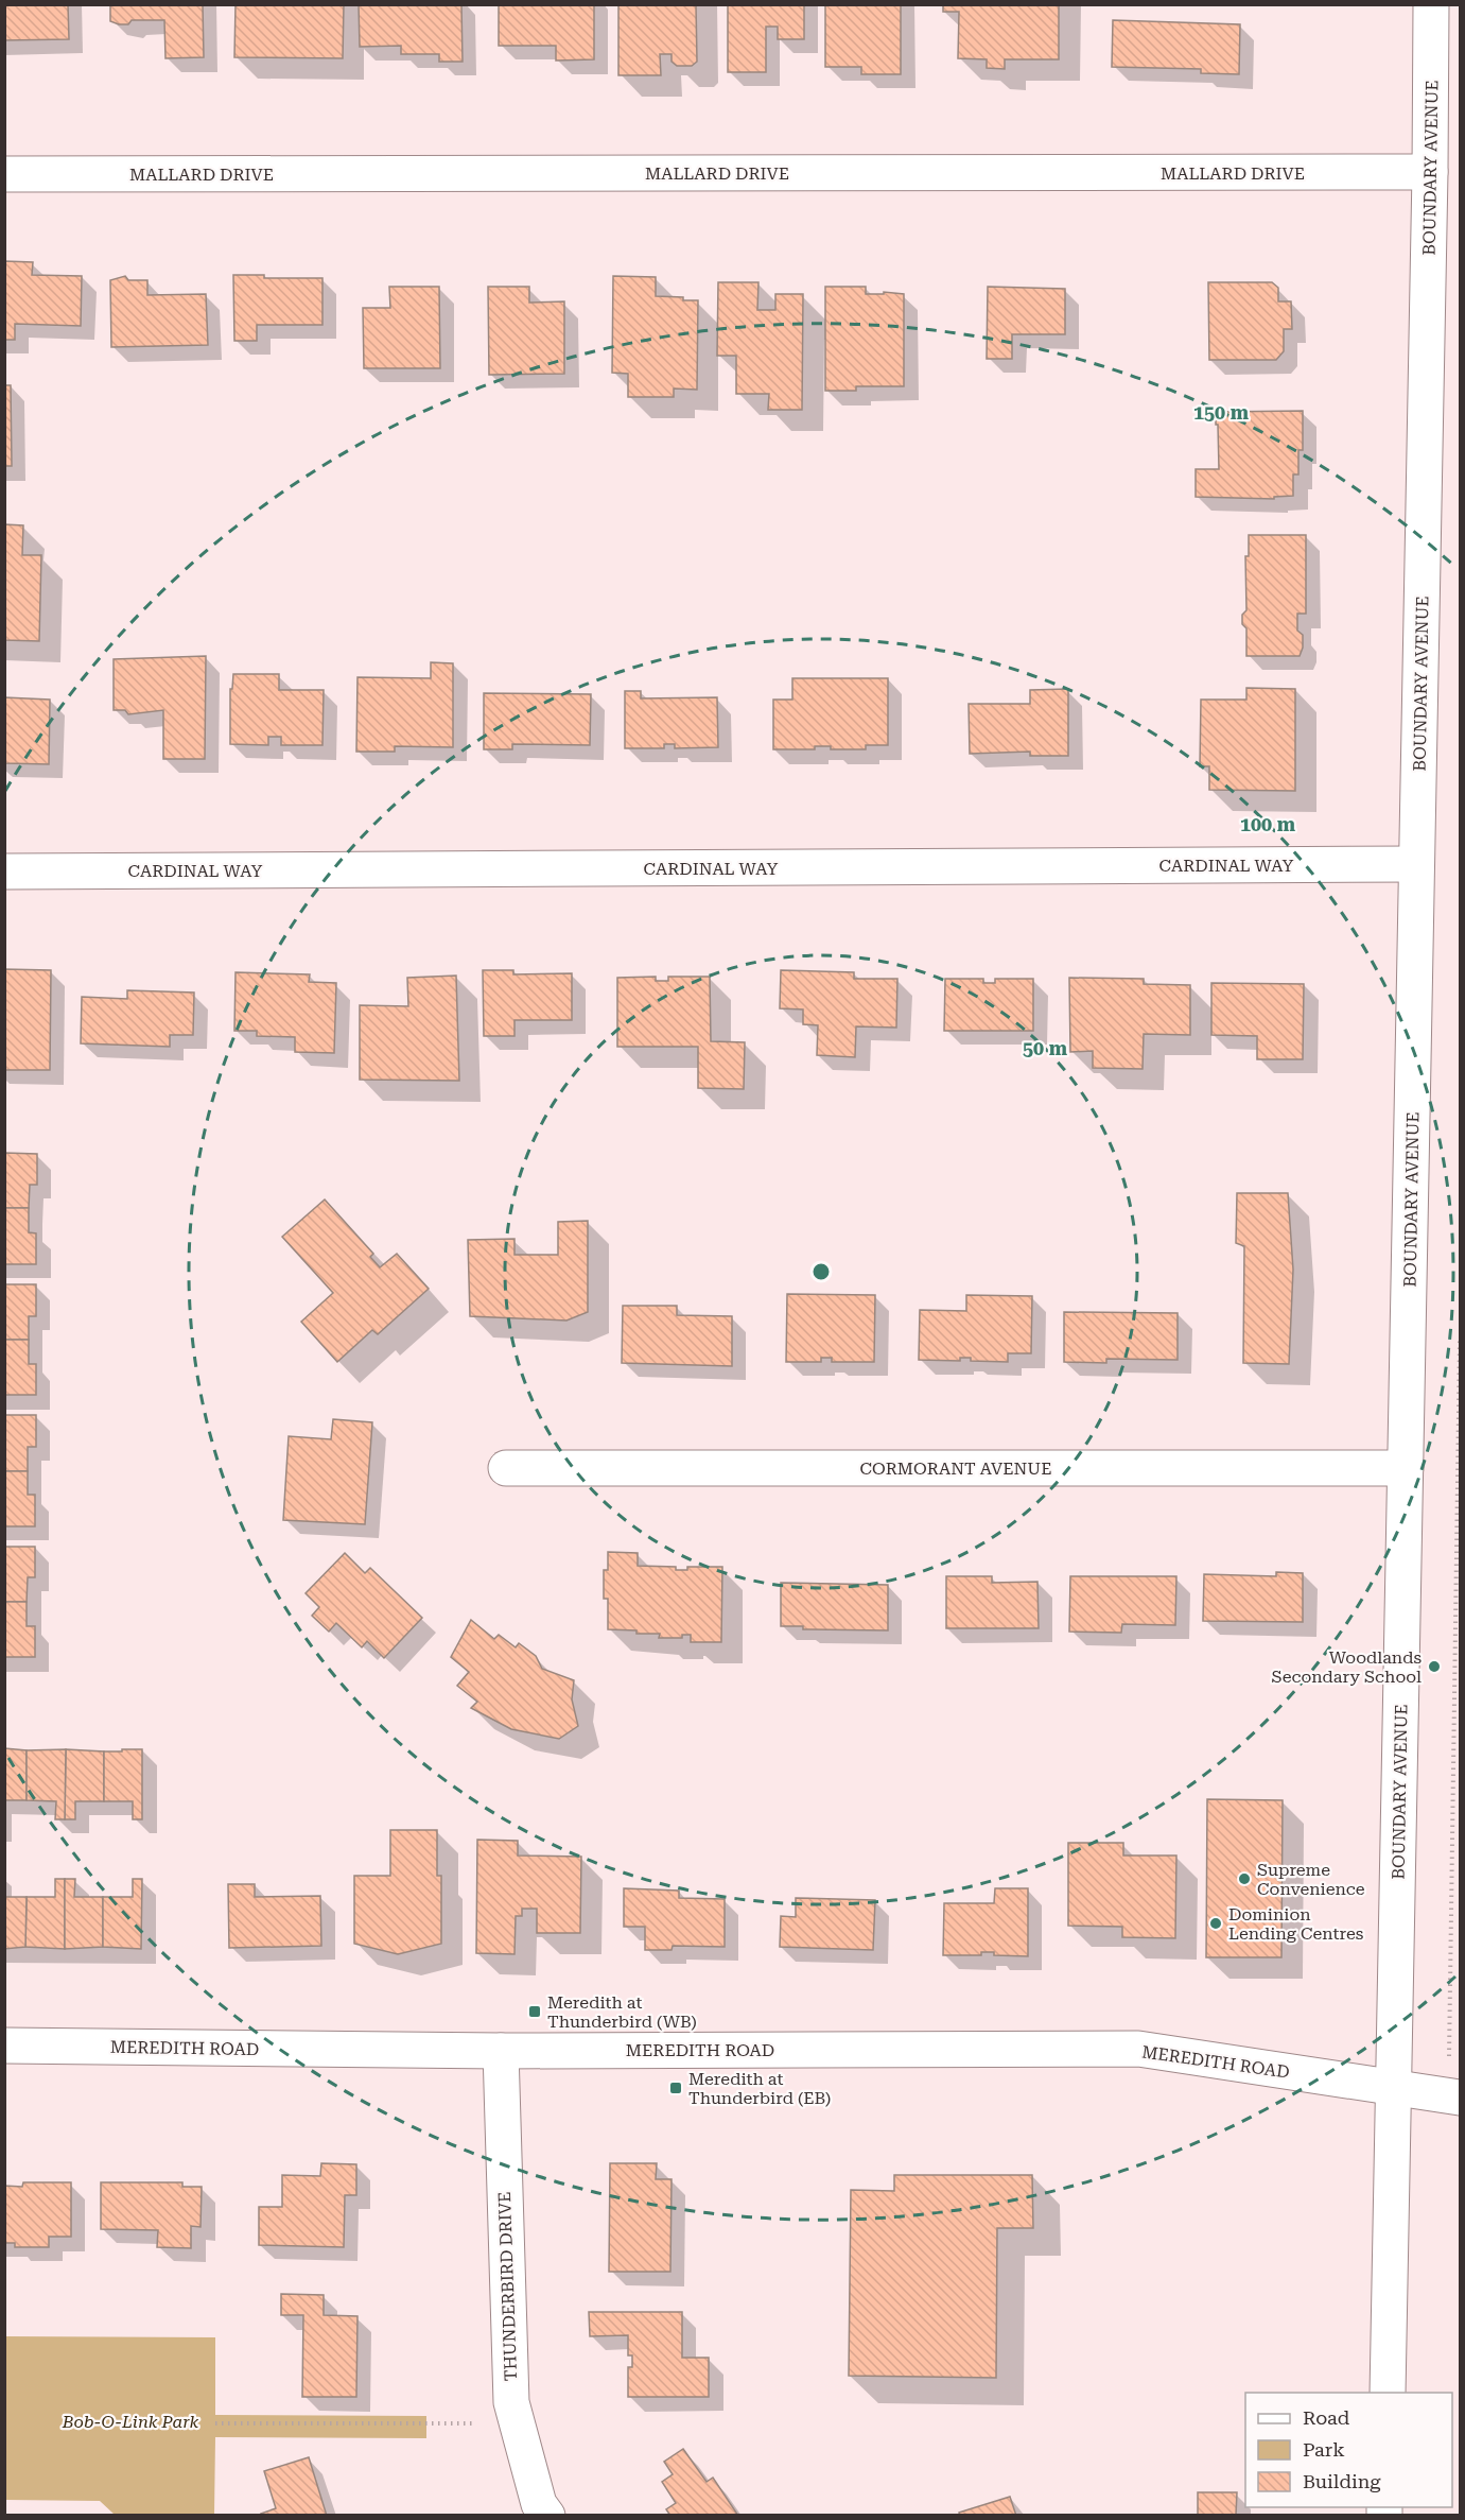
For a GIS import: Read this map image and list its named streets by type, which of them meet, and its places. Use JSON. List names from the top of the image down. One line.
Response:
{"streets":{"street":["BOUNDARY AVENUE","MALLARD DRIVE","CARDINAL WAY","CORMORANT AVENUE","MEREDITH ROAD","THUNDERBIRD DRIVE"]},"crossings":[["BOUNDARY AVENUE","MALLARD DRIVE"],["BOUNDARY AVENUE","CARDINAL WAY"],["BOUNDARY AVENUE","CORMORANT AVENUE"],["BOUNDARY AVENUE","MEREDITH ROAD"],["MEREDITH ROAD","THUNDERBIRD DRIVE"]],"parks":["Bob-O-Link Park"],"places":{"other":["Woodlands Secondary School","Supreme Convenience","Dominion Lending Centres"],"transit":["Meredith at Thunderbird (WB)","Meredith at Thunderbird (EB)"]},"legend":["Road","Park","Building"],"rings":["150 m","100 m","50 m"]}
